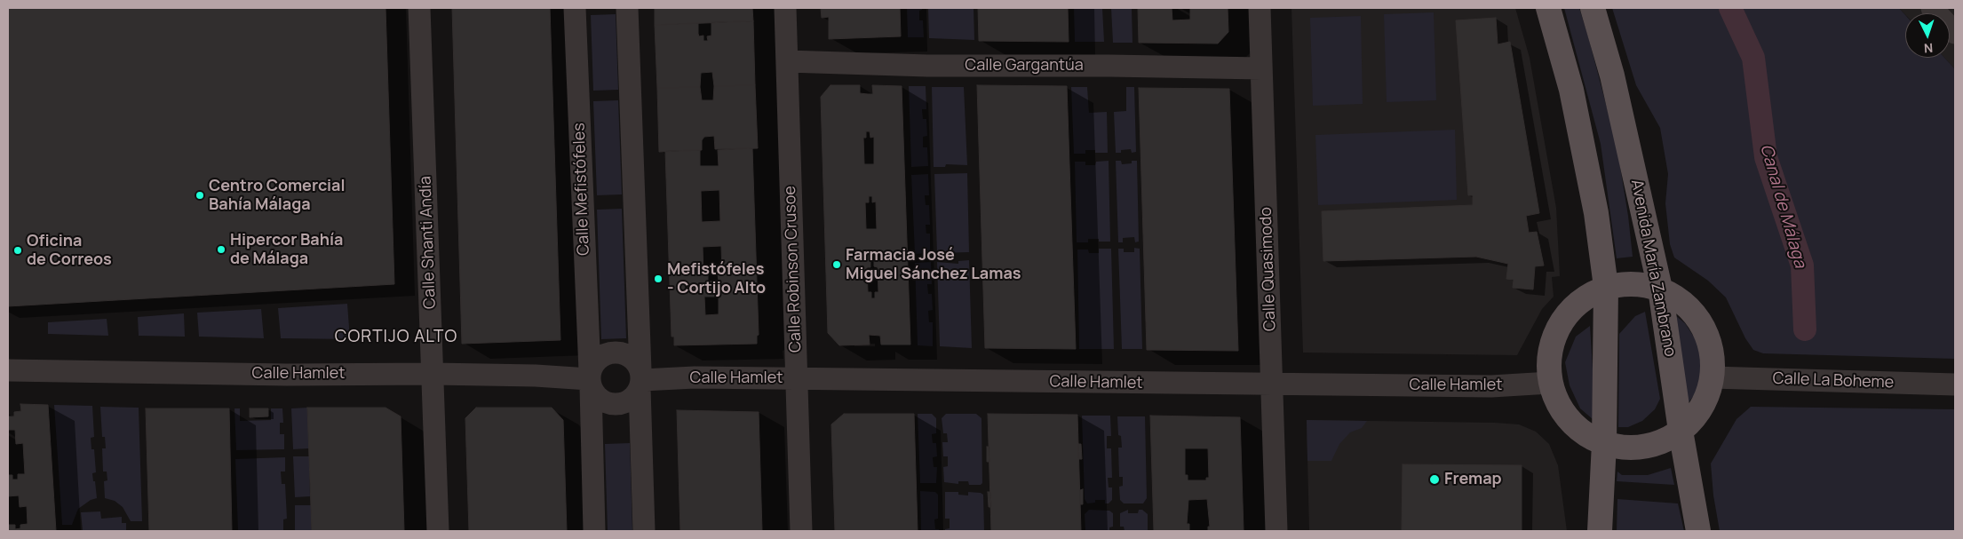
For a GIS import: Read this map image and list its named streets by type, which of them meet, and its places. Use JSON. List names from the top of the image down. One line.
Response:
{"streets":{"main road":["Avenida María Zambrano"],"street":["Calle Gargantúa","Calle Mefistófeles","Calle Shanti Andía","Calle Robinson Crusoe","Calle Quasimodo","Calle Hamlet","Calle La Boheme"]},"crossings":[["Calle Gargantúa","Calle Robinson Crusoe"],["Calle Gargantúa","Calle Quasimodo"],["Calle Mefistófeles","Calle Hamlet"],["Calle Shanti Andía","Calle Hamlet"],["Calle Robinson Crusoe","Calle Hamlet"],["Calle Quasimodo","Calle Hamlet"]],"districts":["CORTIJO ALTO"],"water":["Canal de Málaga"],"places":["Centro Comercial Bahía Málaga","Hipercor Bahía de Málaga","Oficina de Correos","Farmacia José Miguel Sánchez Lamas","Mefistófeles - Cortijo Alto","Fremap"],"north":"bottom"}
